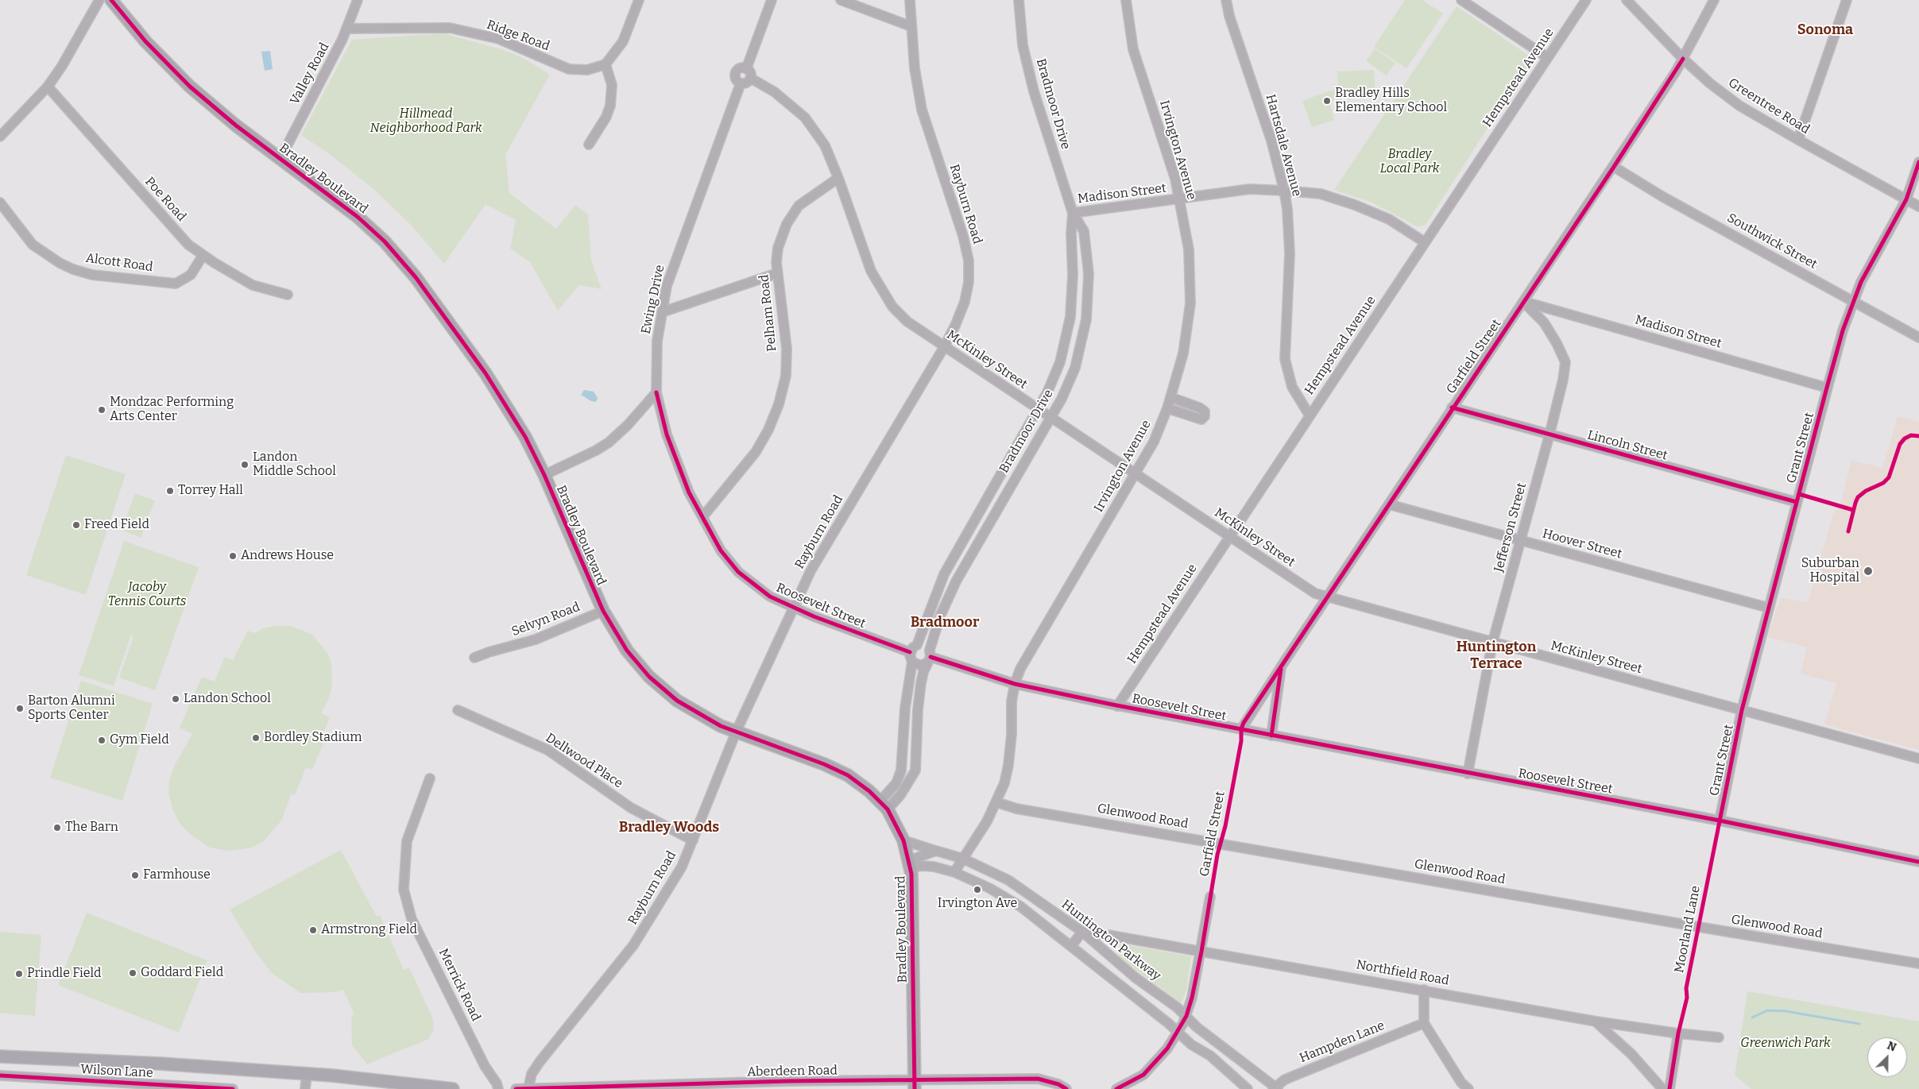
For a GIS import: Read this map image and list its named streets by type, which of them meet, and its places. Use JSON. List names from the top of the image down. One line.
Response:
{"streets":{"main road":["Bradley Boulevard","Wilson Lane"],"street":["Ridge Road","Valley Road","Hempstead Avenue","Bradmoor Drive","Greentree Road","Hartsdale Avenue","Irvington Avenue","Madison Street","Poe Road","Rayburn Road","Southwick Street","Alcott Road","Ewing Drive","Pelham Road","Garfield Street","McKinley Street","Lincoln Street","Grant Street","Jefferson Street","Hoover Street","Roosevelt Street","Selvyn Road","Dellwood Place","Glenwood Road","Huntington Parkway","Northfield Road","Merrick Road","Hampden Lane","Aberdeen Road"],"cycle path":["Moorland Lane"]},"crossings":[["Ridge Road","Valley Road"],["Valley Road","Bradley Boulevard"],["Hempstead Avenue","Hartsdale Avenue"],["Hempstead Avenue","Madison Street"],["Hempstead Avenue","McKinley Street"],["Hempstead Avenue","Roosevelt Street"],["Bradmoor Drive","Bradley Boulevard"],["Bradmoor Drive","Madison Street"],["Bradmoor Drive","McKinley Street"],["Bradmoor Drive","Roosevelt Street"],["Greentree Road","Garfield Street"],["Greentree Road","Grant Street"],["Hartsdale Avenue","Madison Street"],["Irvington Avenue","Madison Street"],["Irvington Avenue","McKinley Street"],["Irvington Avenue","Roosevelt Street"],["Irvington Avenue","Glenwood Road"],["Irvington Avenue","Huntington Parkway"],["Bradley Boulevard","Rayburn Road"],["Bradley Boulevard","Selvyn Road"],["Bradley Boulevard","Huntington Parkway"],["Bradley Boulevard","Aberdeen Road"],["Madison Street","Garfield Street"],["Madison Street","Grant Street"],["Madison Street","Jefferson Street"],["Poe Road","Alcott Road"],["Rayburn Road","McKinley Street"],["Rayburn Road","Roosevelt Street"],["Rayburn Road","Dellwood Place"],["Rayburn Road","Aberdeen Road"],["Southwick Street","Garfield Street"],["Southwick Street","Grant Street"],["Ewing Drive","McKinley Street"],["Ewing Drive","Roosevelt Street"],["Pelham Road","McKinley Street"],["Pelham Road","Roosevelt Street"],["Garfield Street","McKinley Street"],["Garfield Street","Lincoln Street"],["Garfield Street","Jefferson Street"],["Garfield Street","Hoover Street"],["Garfield Street","Roosevelt Street"],["Garfield Street","Huntington Parkway"],["Garfield Street","Northfield Road"],["McKinley Street","Grant Street"],["McKinley Street","Jefferson Street"],["Lincoln Street","Grant Street"],["Lincoln Street","Jefferson Street"],["Grant Street","Hoover Street"],["Grant Street","Roosevelt Street"],["Jefferson Street","Hoover Street"],["Jefferson Street","Roosevelt Street"],["Huntington Parkway","Northfield Road"],["Huntington Parkway","Hampden Lane"]],"districts":["Sonoma","Bradmoor","Huntington Terrace","Bradley Woods"],"parks":["Hillmead Neighborhood Park","Bradley Local Park","Jacoby Tennis Courts","Greenwich Park"],"places":["Bradley Hills Elementary School","Mondzac Performing Arts Center","Landon Middle School","Torrey Hall","Freed Field","Andrews House","Suburban Hospital","Landon School","Barton Alumni Sports Center","Bordley Stadium","Gym Field","The Barn","Farmhouse","Irvington Ave","Armstrong Field","Goddard Field","Prindle Field"],"north":"top right"}
